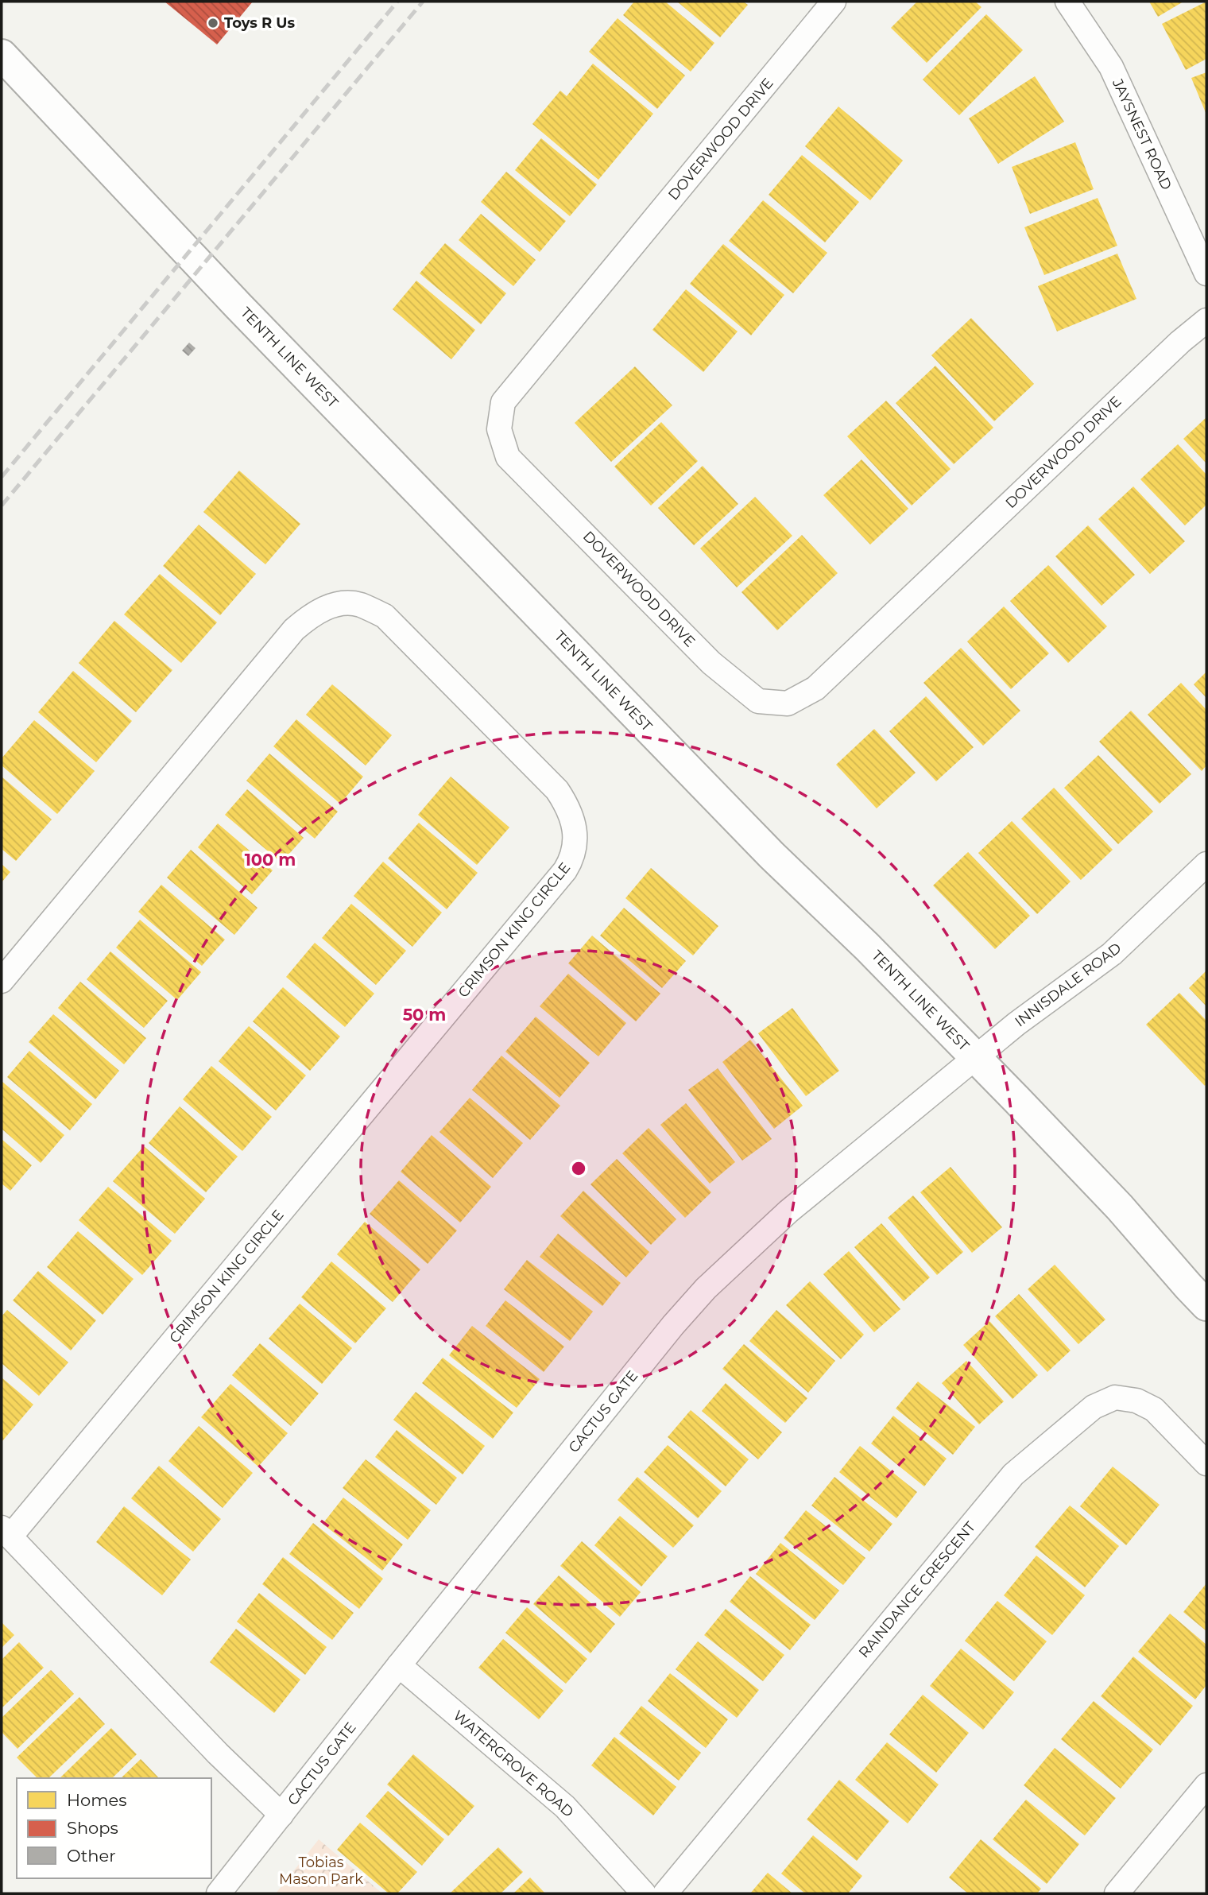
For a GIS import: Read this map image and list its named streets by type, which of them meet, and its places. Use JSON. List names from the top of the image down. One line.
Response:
{"streets":{"street":["JAYSNEST ROAD","DOVERWOOD DRIVE","TENTH LINE WEST","CRIMSON KING CIRCLE","INNISDALE ROAD","CACTUS GATE","RAINDANCE CRESCENT","WATERGROVE ROAD"]},"crossings":[["TENTH LINE WEST","INNISDALE ROAD"],["TENTH LINE WEST","CACTUS GATE"],["CRIMSON KING CIRCLE","CACTUS GATE"],["INNISDALE ROAD","CACTUS GATE"],["CACTUS GATE","WATERGROVE ROAD"]],"parks":["Tobias Mason Park"],"places":["Toys R Us"],"legend":["Homes","Shops","Other"],"rings":["100 m","50 m"]}
